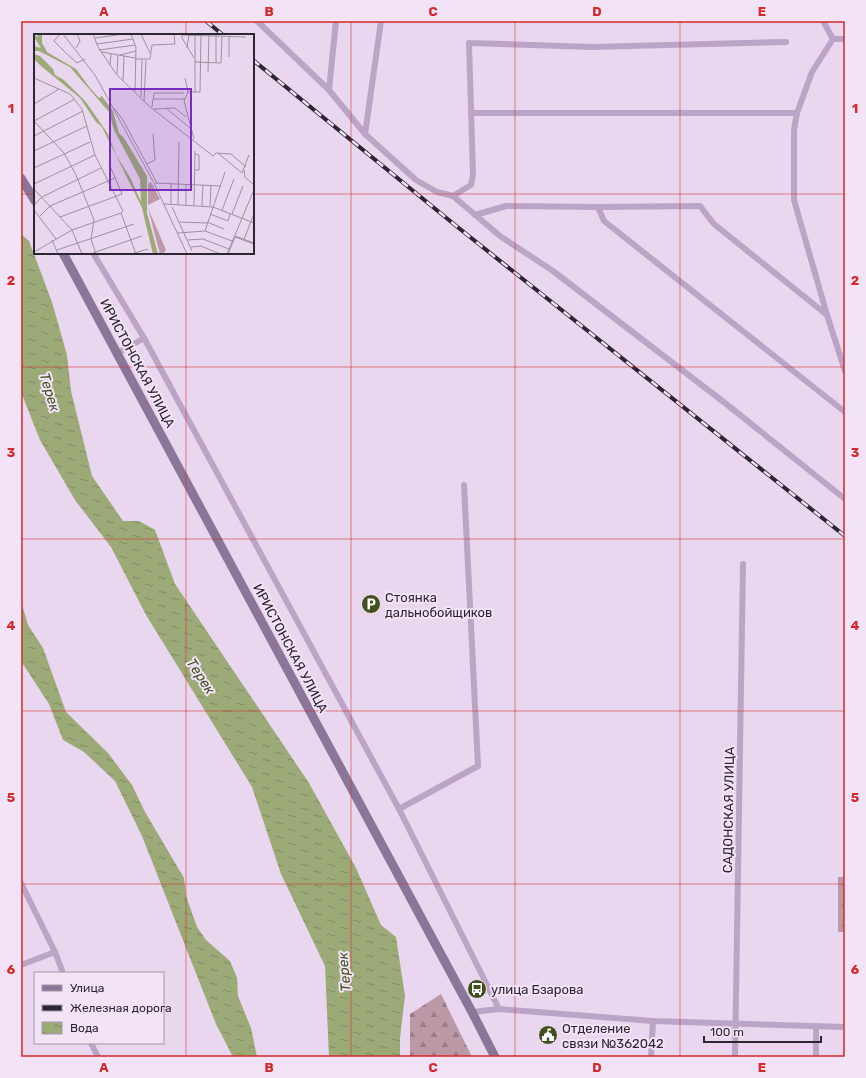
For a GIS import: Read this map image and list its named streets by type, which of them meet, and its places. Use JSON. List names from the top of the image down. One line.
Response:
{"streets":{"main road":["ИРИСТОНСКАЯ УЛИЦА"],"street":["САДОНСКАЯ УЛИЦА"]},"water":["Терек"],"places":{"parking":["Стоянка дальнобойщиков"],"bus stop":["улица Бзарова"],"public building":["Отделение связи №362042"]},"legend":["Улица","Железная дорога","Вода"],"scale_bar":"100 m","grid":{"columns":["A","B","C","D","E"],"rows":["1","2","3","4","5","6"]}}
